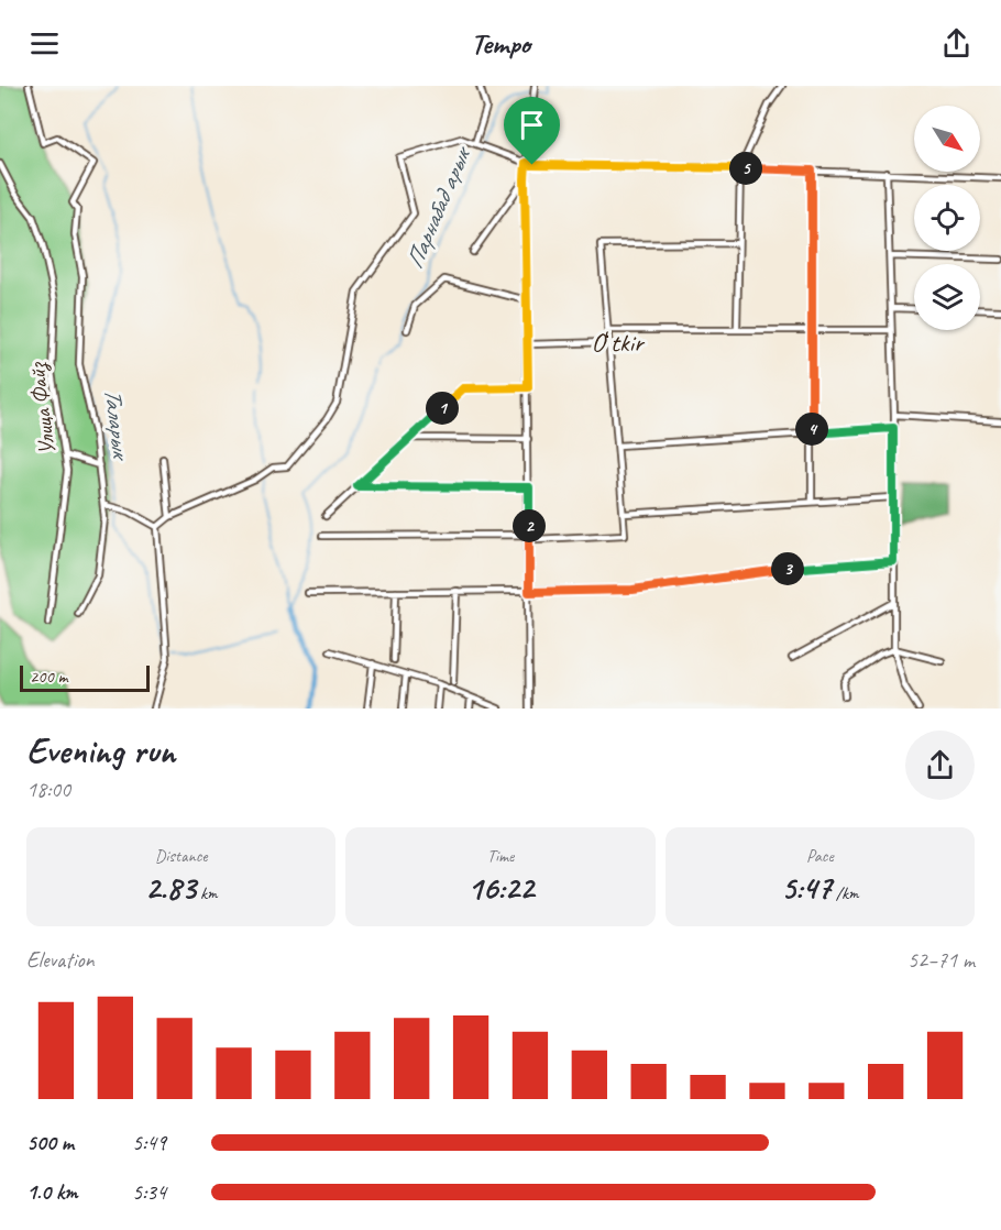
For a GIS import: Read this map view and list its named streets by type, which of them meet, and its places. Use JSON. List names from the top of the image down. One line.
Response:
{"streets":{"street":["Улица Файз"]},"districts":["Oʻtkir"],"water":["Парнабад арык","Таларык"],"scale_bar":"200 m","north":"bottom right","page":{"header":"Tempo","pins":["5","1","4","2","3"],"scale":"200 m","heading":["Evening run","18:00"],"stats":[["Distance","2.83 km"],["Time","16:22"],["Pace","5:47 /km"]],"chart":["Elevation","52–71 m"],"list":[{"name":"500 m","note":"5:49"},{"name":"1.0 km","note":"5:34"}]}}
